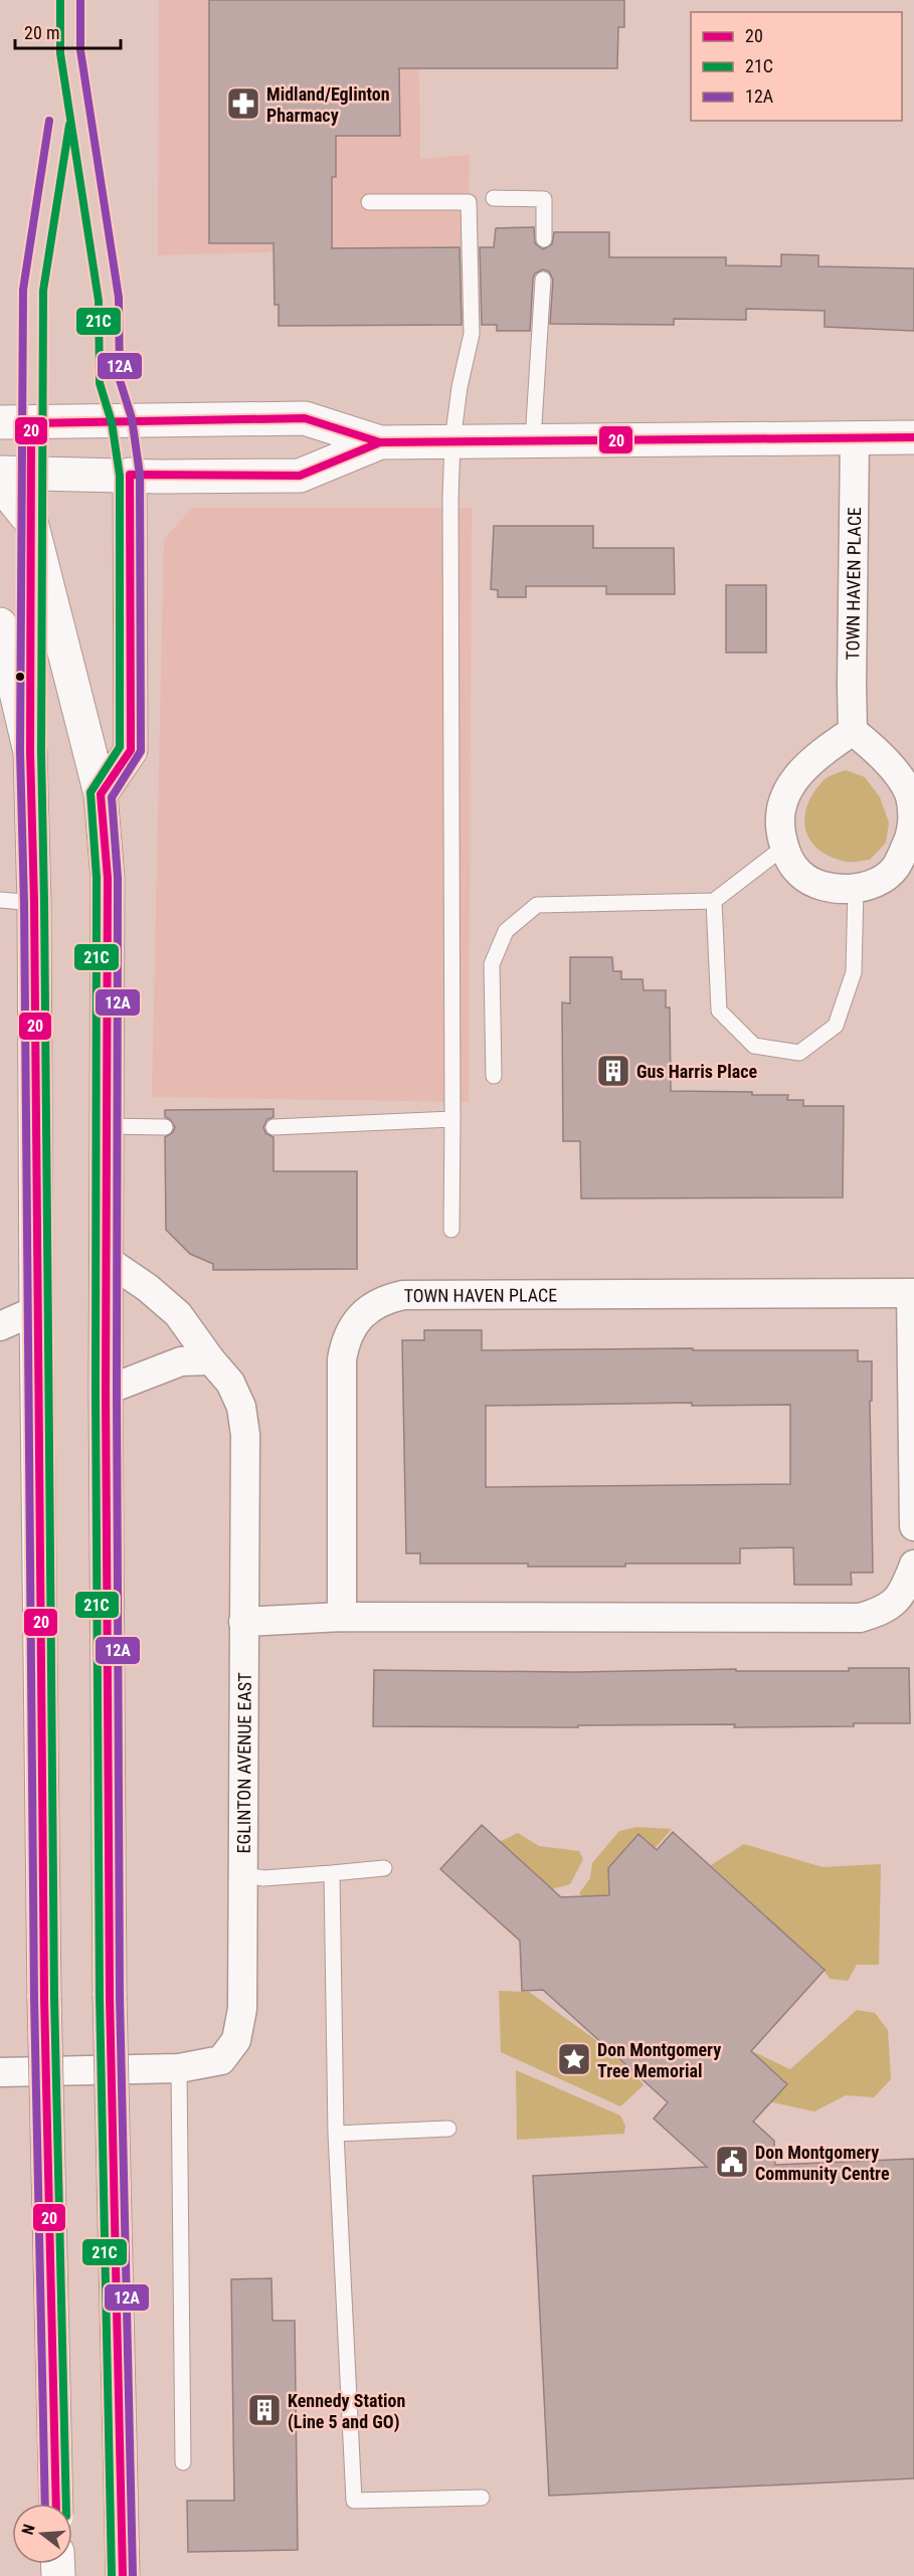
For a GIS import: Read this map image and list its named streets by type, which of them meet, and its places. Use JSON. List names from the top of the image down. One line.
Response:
{"streets":{"street":["TOWN HAVEN PLACE","EGLINTON AVENUE EAST"]},"places":{"pharmacy":["Midland/Eglinton Pharmacy"],"building":["Gus Harris Place","Kennedy Station (Line 5 and GO)"],"place":["Don Montgomery Tree Memorial"],"public building":["Don Montgomery Community Centre"]},"lines":["transit line 21C","transit line 12A","transit line 20"],"legend":["20","21C","12A"],"scale_bar":"20 m","north":"left"}
